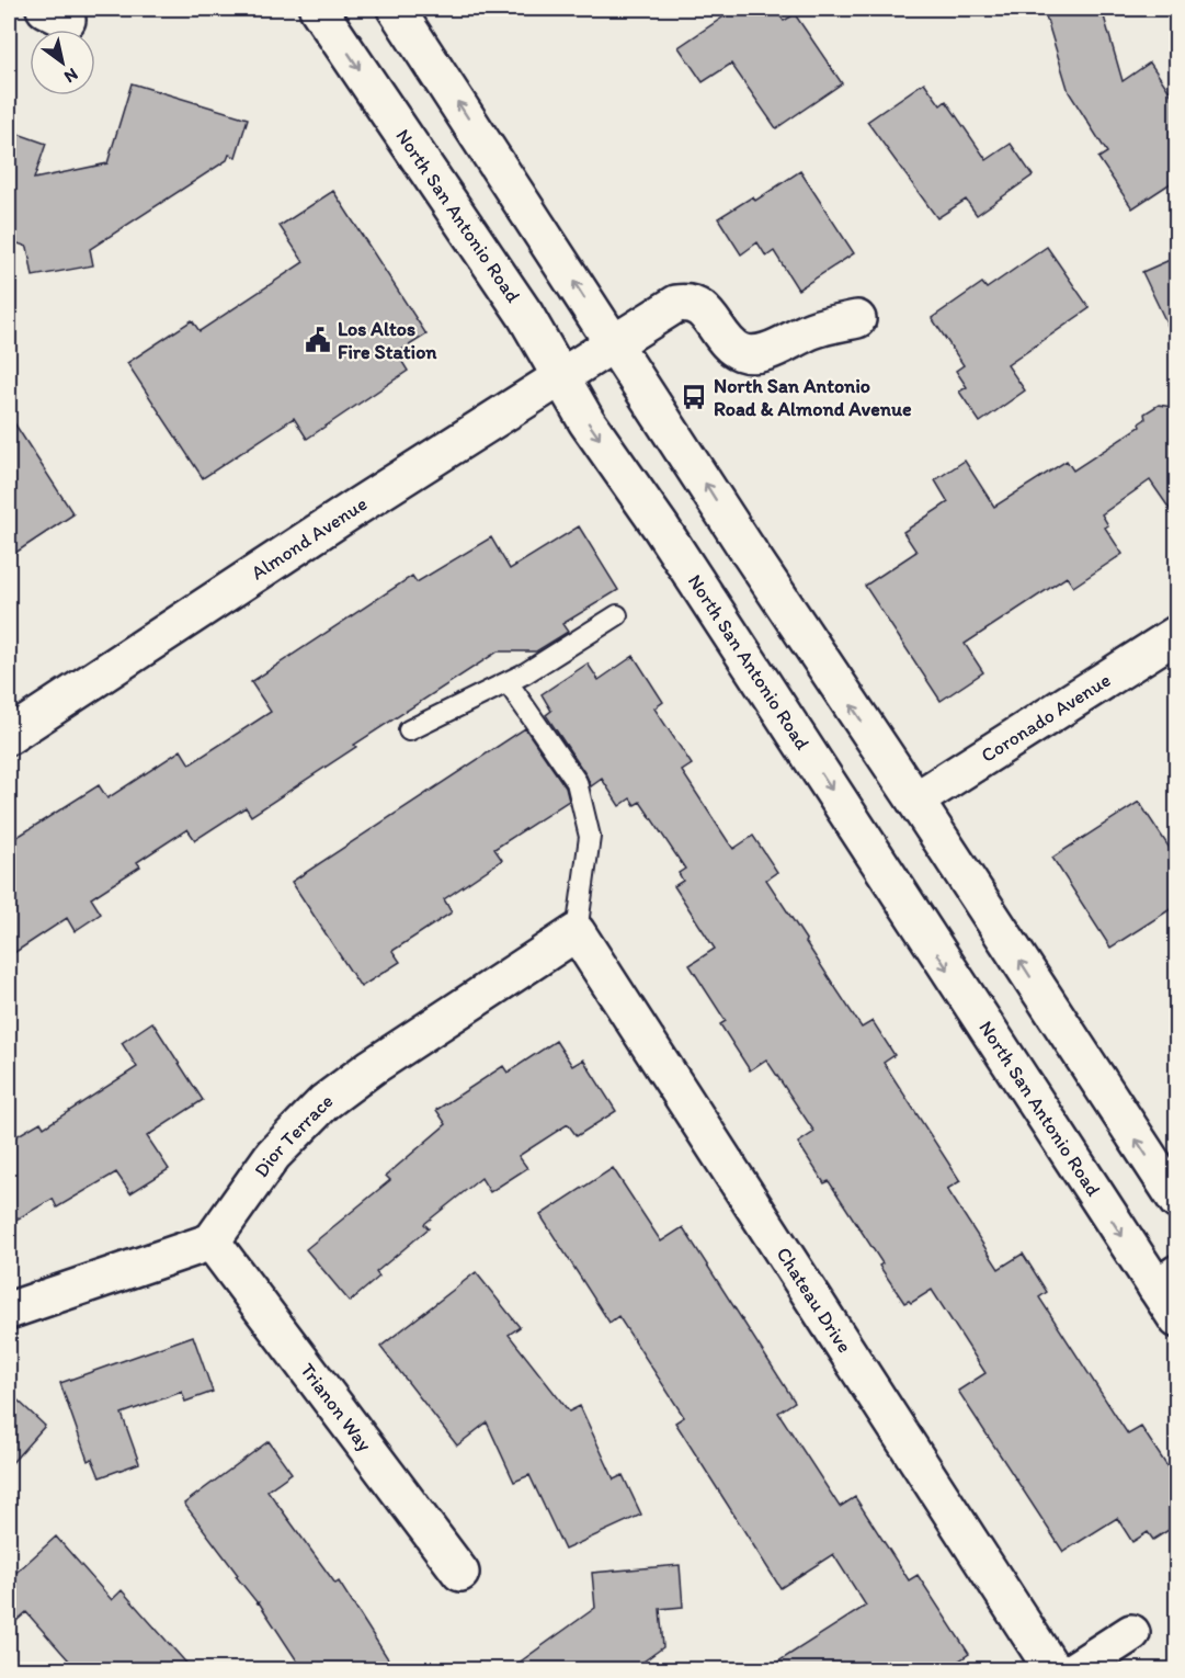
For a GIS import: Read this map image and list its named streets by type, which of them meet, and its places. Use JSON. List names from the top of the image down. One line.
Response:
{"streets":{"street":["North San Antonio Road","Almond Avenue","Coronado Avenue","Dior Terrace","Chateau Drive","Trianon Way"]},"crossings":[["North San Antonio Road","Almond Avenue"],["Dior Terrace","Chateau Drive"],["Dior Terrace","Trianon Way"]],"places":{"public building":["Los Altos Fire Station"],"bus stop":["North San Antonio Road & Almond Avenue"]},"north":"bottom right"}
